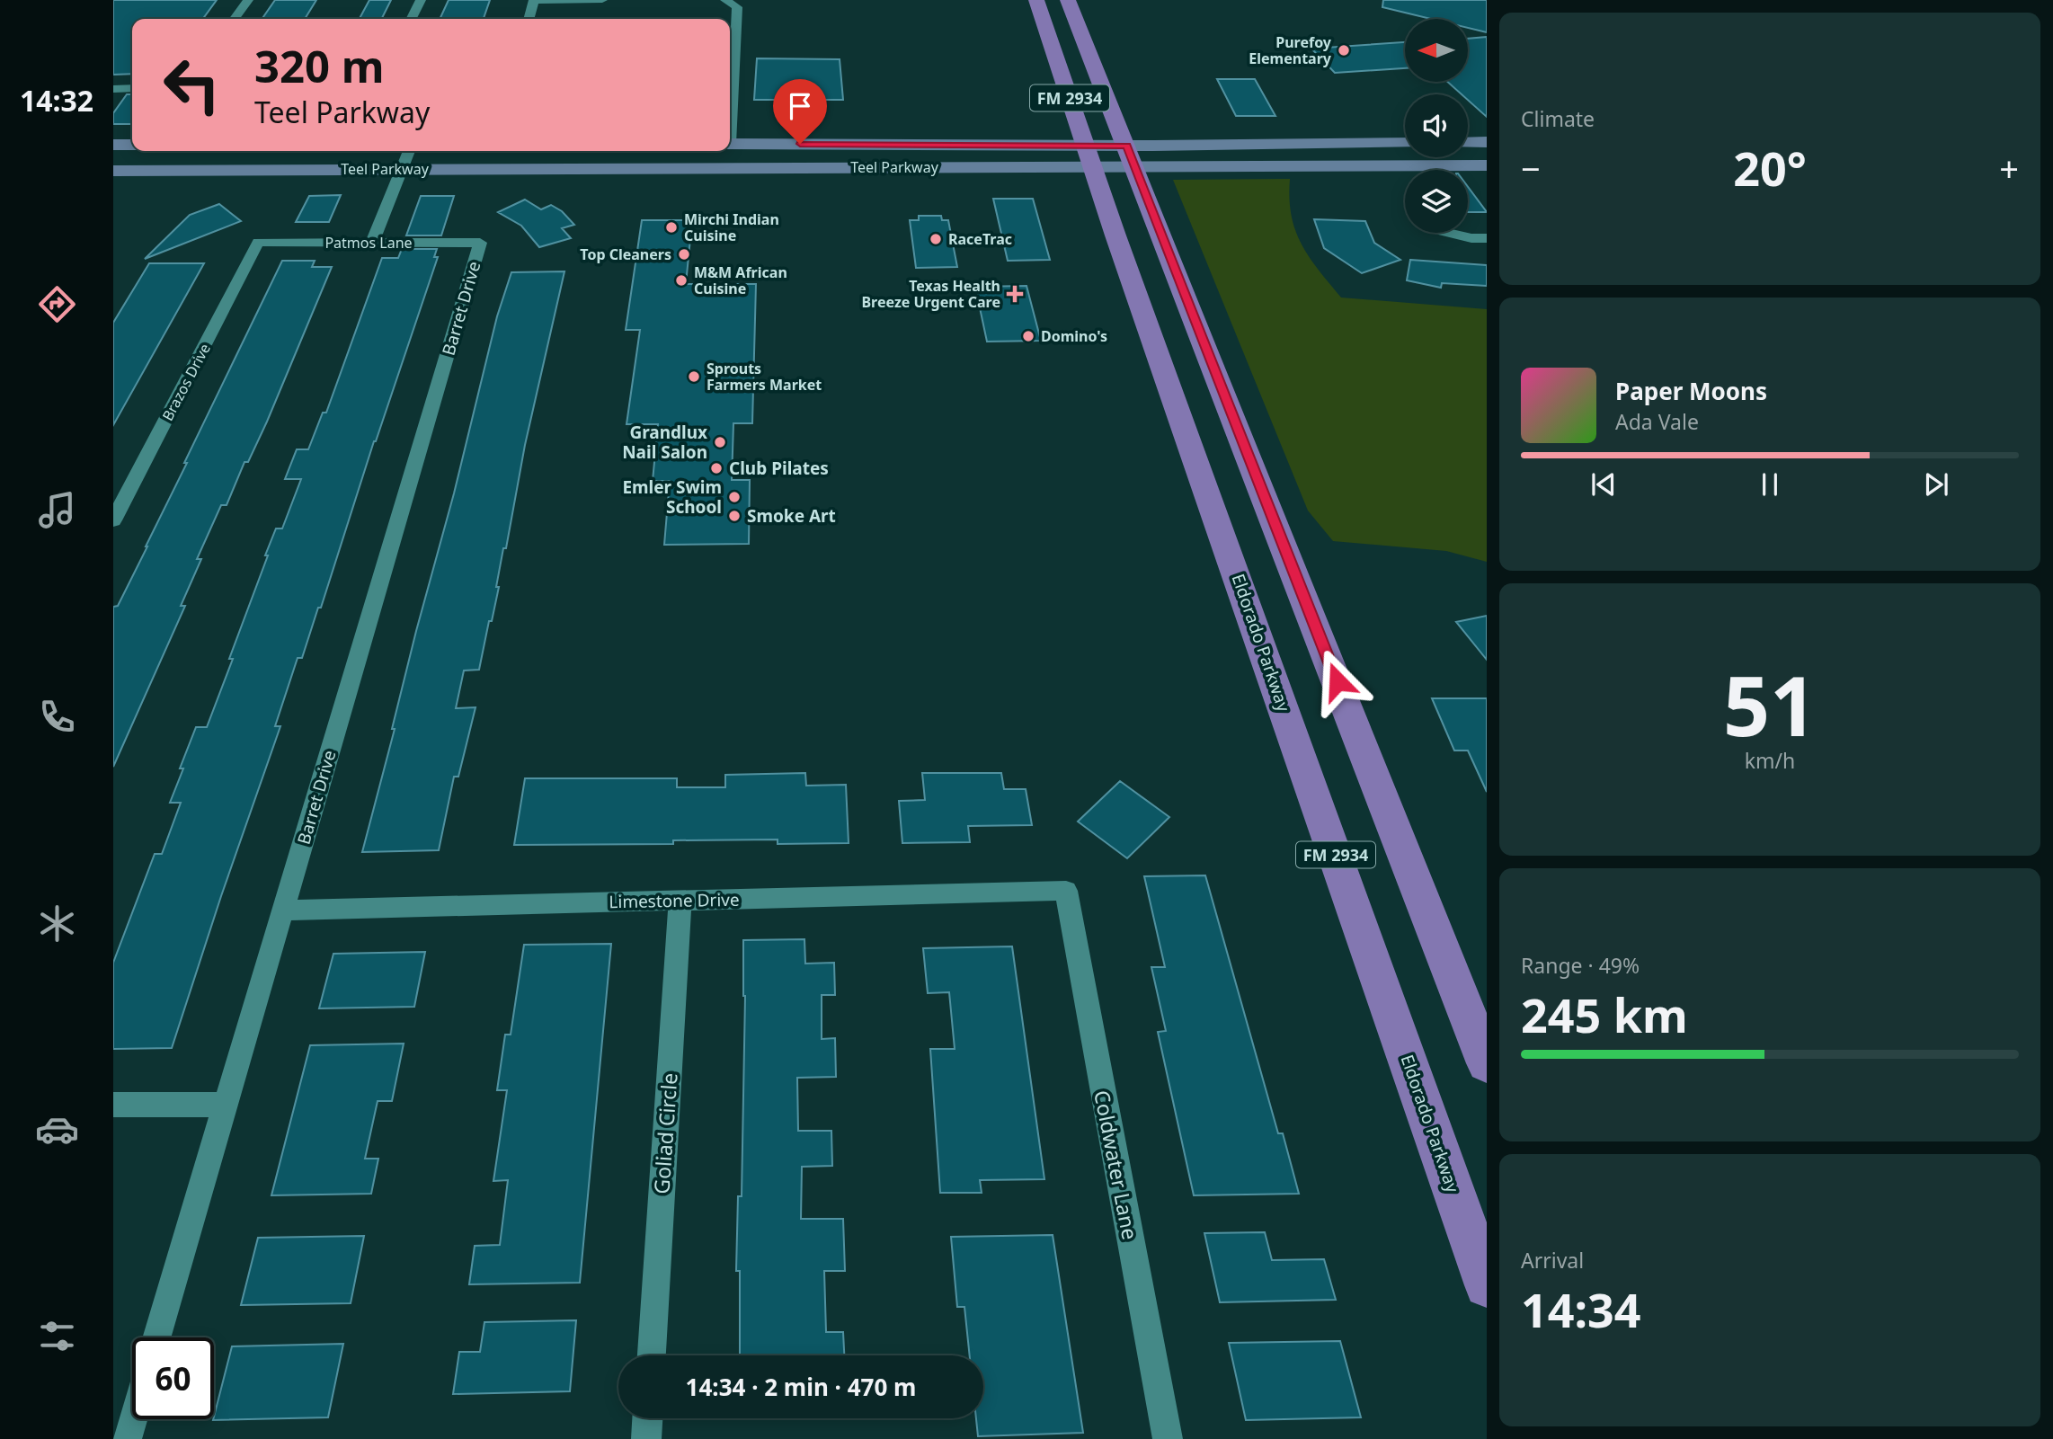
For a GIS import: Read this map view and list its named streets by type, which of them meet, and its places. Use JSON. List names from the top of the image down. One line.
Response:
{"streets":{"main road":["FM 2934","Teel Parkway","Eldorado Parkway"],"street":["Patmos Lane","Barret Drive","Brazos Drive","Limestone Drive","Goliad Circle","Coldwater Lane"]},"crossings":[["FM 2934","Teel Parkway"],["Teel Parkway","Eldorado Parkway"],["Patmos Lane","Barret Drive"],["Patmos Lane","Brazos Drive"],["Barret Drive","Limestone Drive"],["Limestone Drive","Goliad Circle"],["Limestone Drive","Coldwater Lane"]],"places":{"other":["Purefoy Elementary","Mirchi Indian Cuisine","RaceTrac","Top Cleaners","M&M African Cuisine","Domino's","Sprouts Farmers Market","Grandlux Nail Salon","Club Pilates","Emler Swim School","Smoke Art"],"health":["Texas Health Breeze Urgent Care"]},"north":"left","page":{"tabs":"14:32","tile":["Climate",["51","km/h"],["Range · 49%","245 km"],["Arrival","14:34"]],"turn":["320 m","Teel Parkway"],"heat":["−","20°","+"],"song":["Paper Moons","Ada Vale"],"limit":"60","trip":"14:34 · 2 min · 470 m"}}
